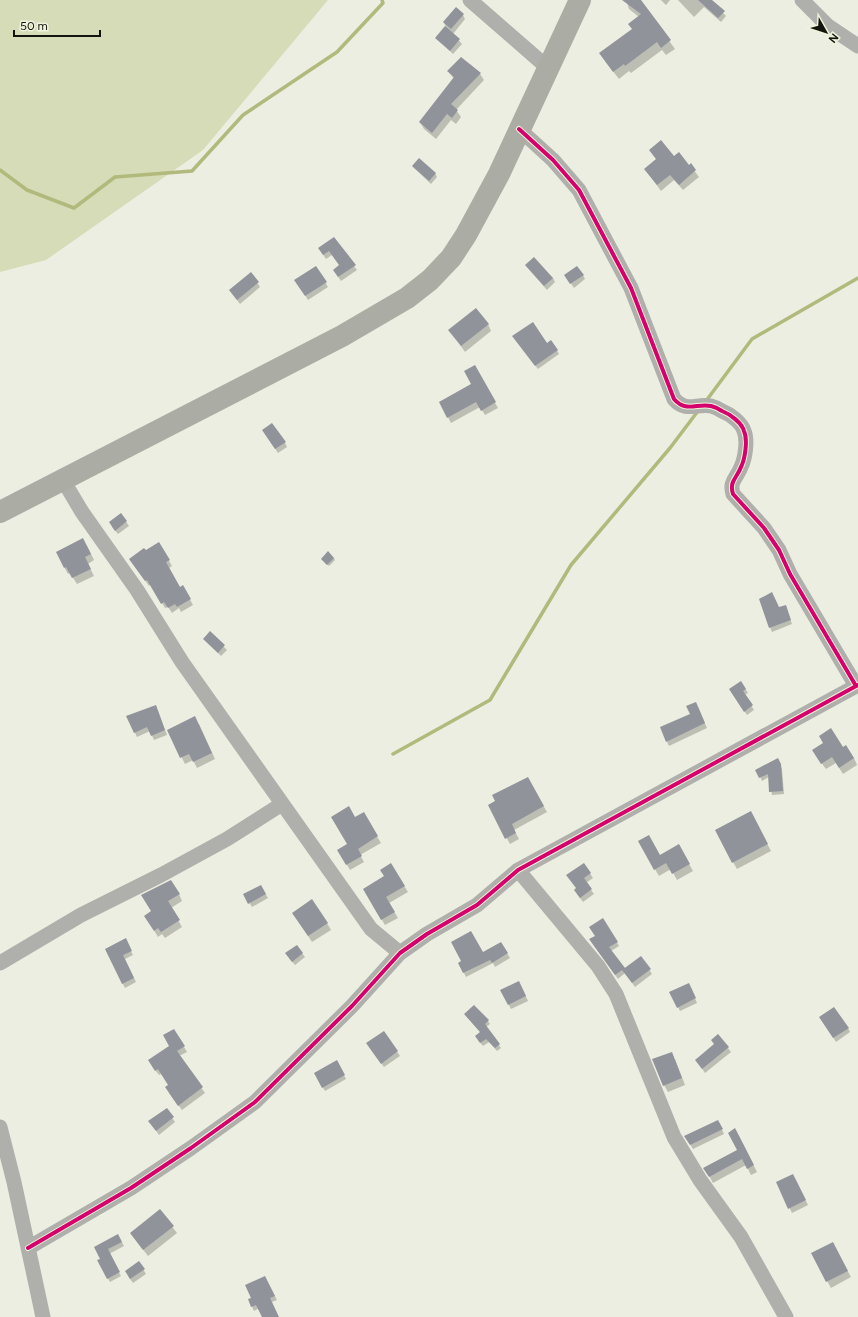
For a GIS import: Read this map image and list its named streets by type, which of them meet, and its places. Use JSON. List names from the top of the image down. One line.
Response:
{"scale_bar":"50 m","north":"bottom right"}
